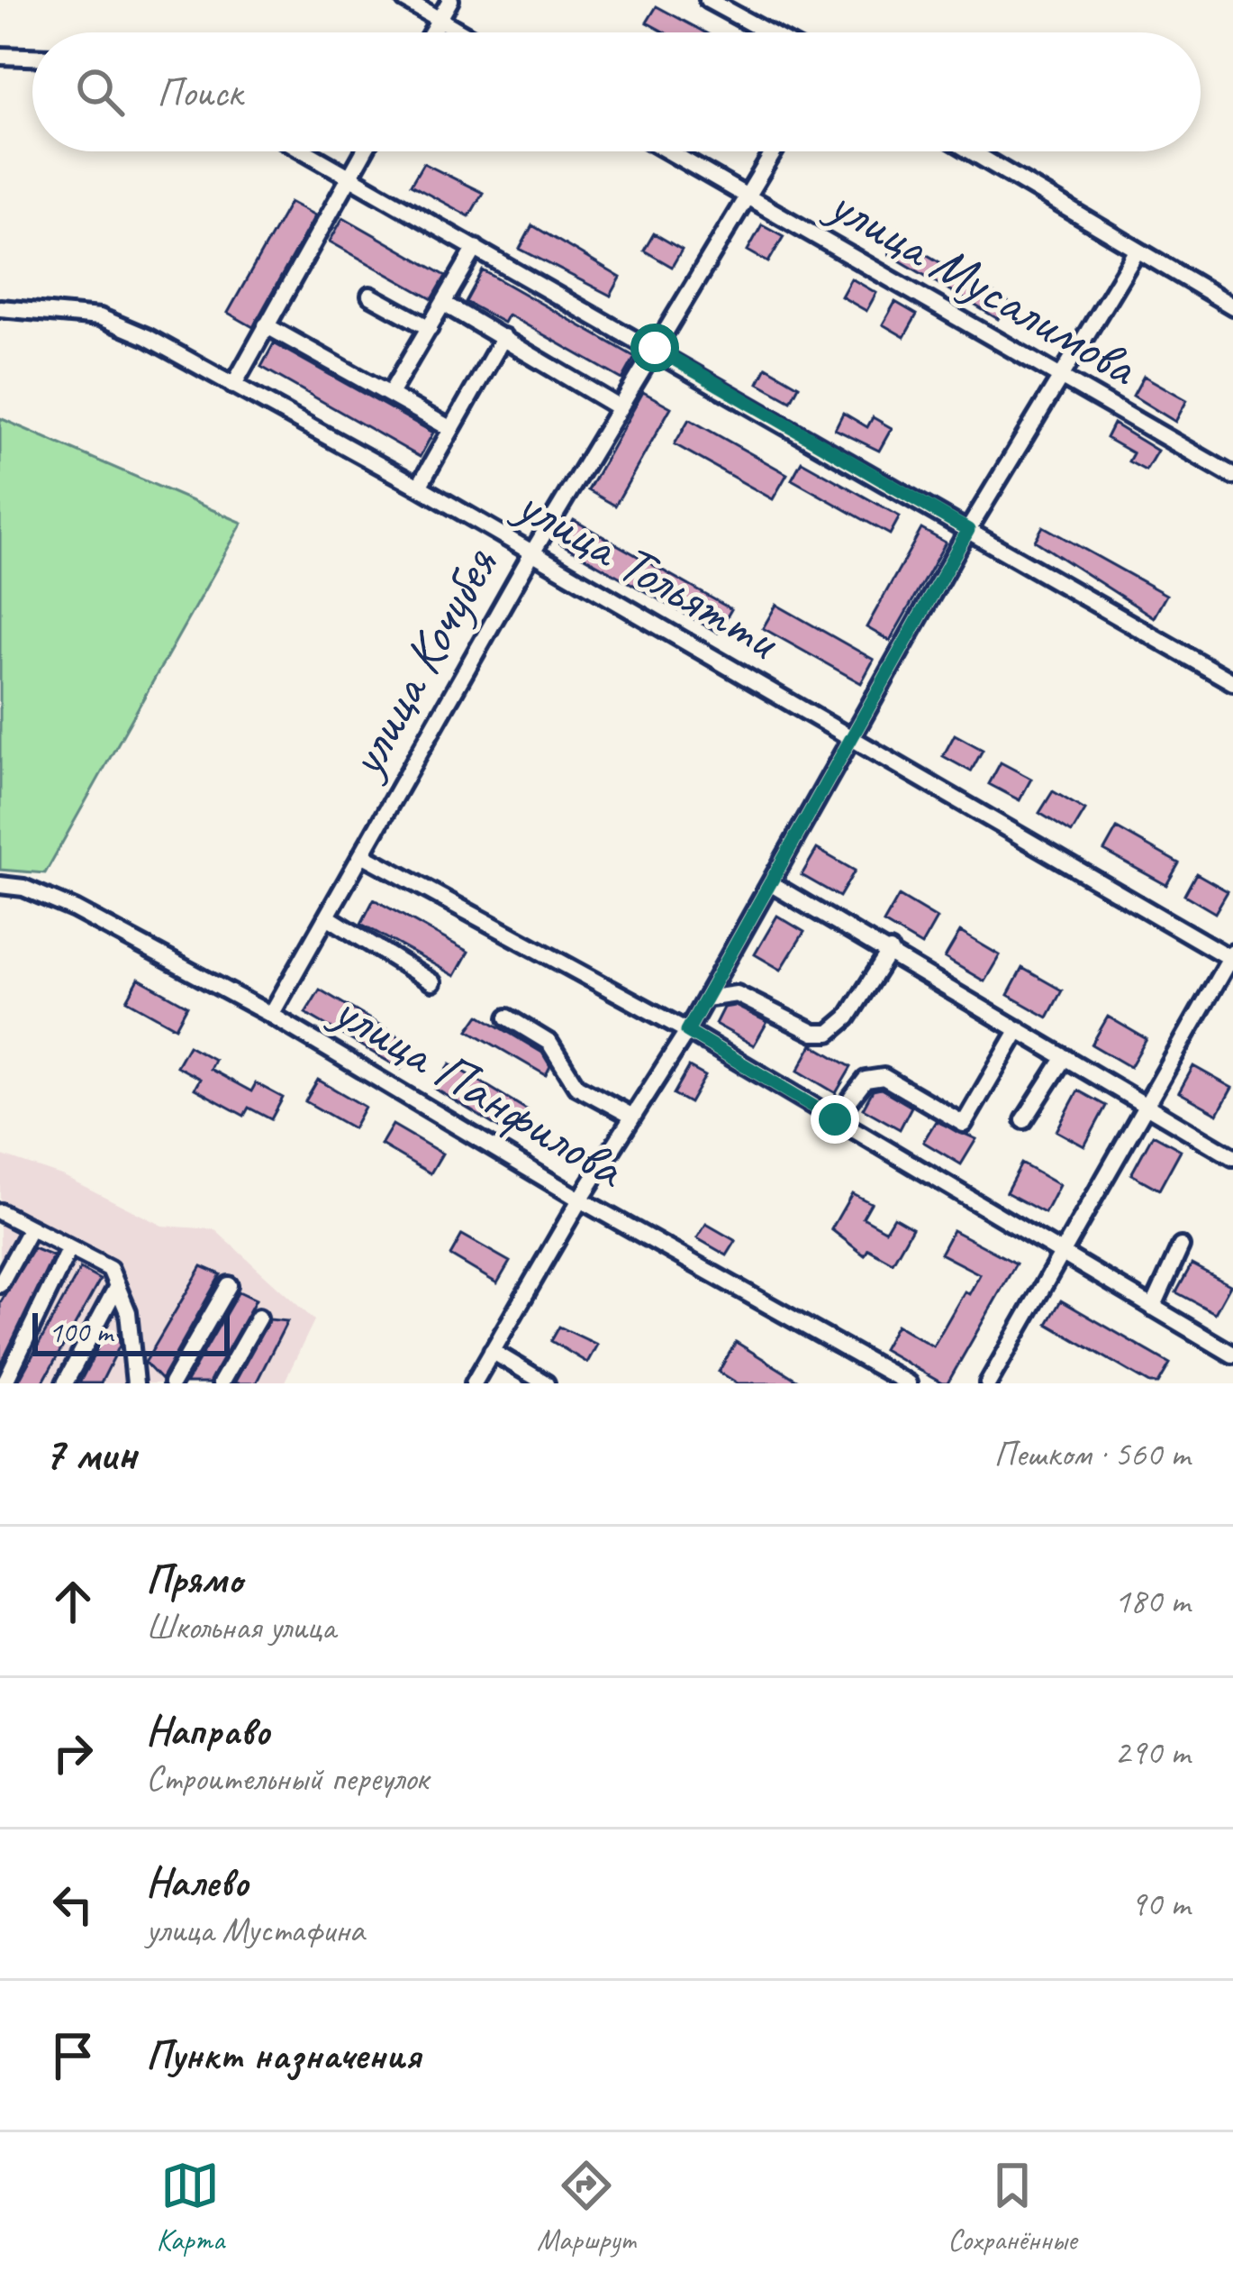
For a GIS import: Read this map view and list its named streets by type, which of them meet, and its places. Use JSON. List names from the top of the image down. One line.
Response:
{"streets":{"street":["улица Мусалимова","улица Тольятти","улица Кочубея","улица Панфилова"]},"crossings":[["улица Мусалимова","улица Кочубея"],["улица Тольятти","улица Кочубея"],["улица Кочубея","улица Панфилова"]],"scale_bar":"100 m","page":{"search":"Поиск","scale":"100 m","heading":["7 мин","Пешком · 560 m"],"list":[["Прямо","Школьная улица","180 m"],["Направо","Строительный переулок","290 m"],["Налево","улица Мустафина","90 m"],"Пункт назначения"],"nav":["Карта","Маршрут","Сохранённые"]}}
